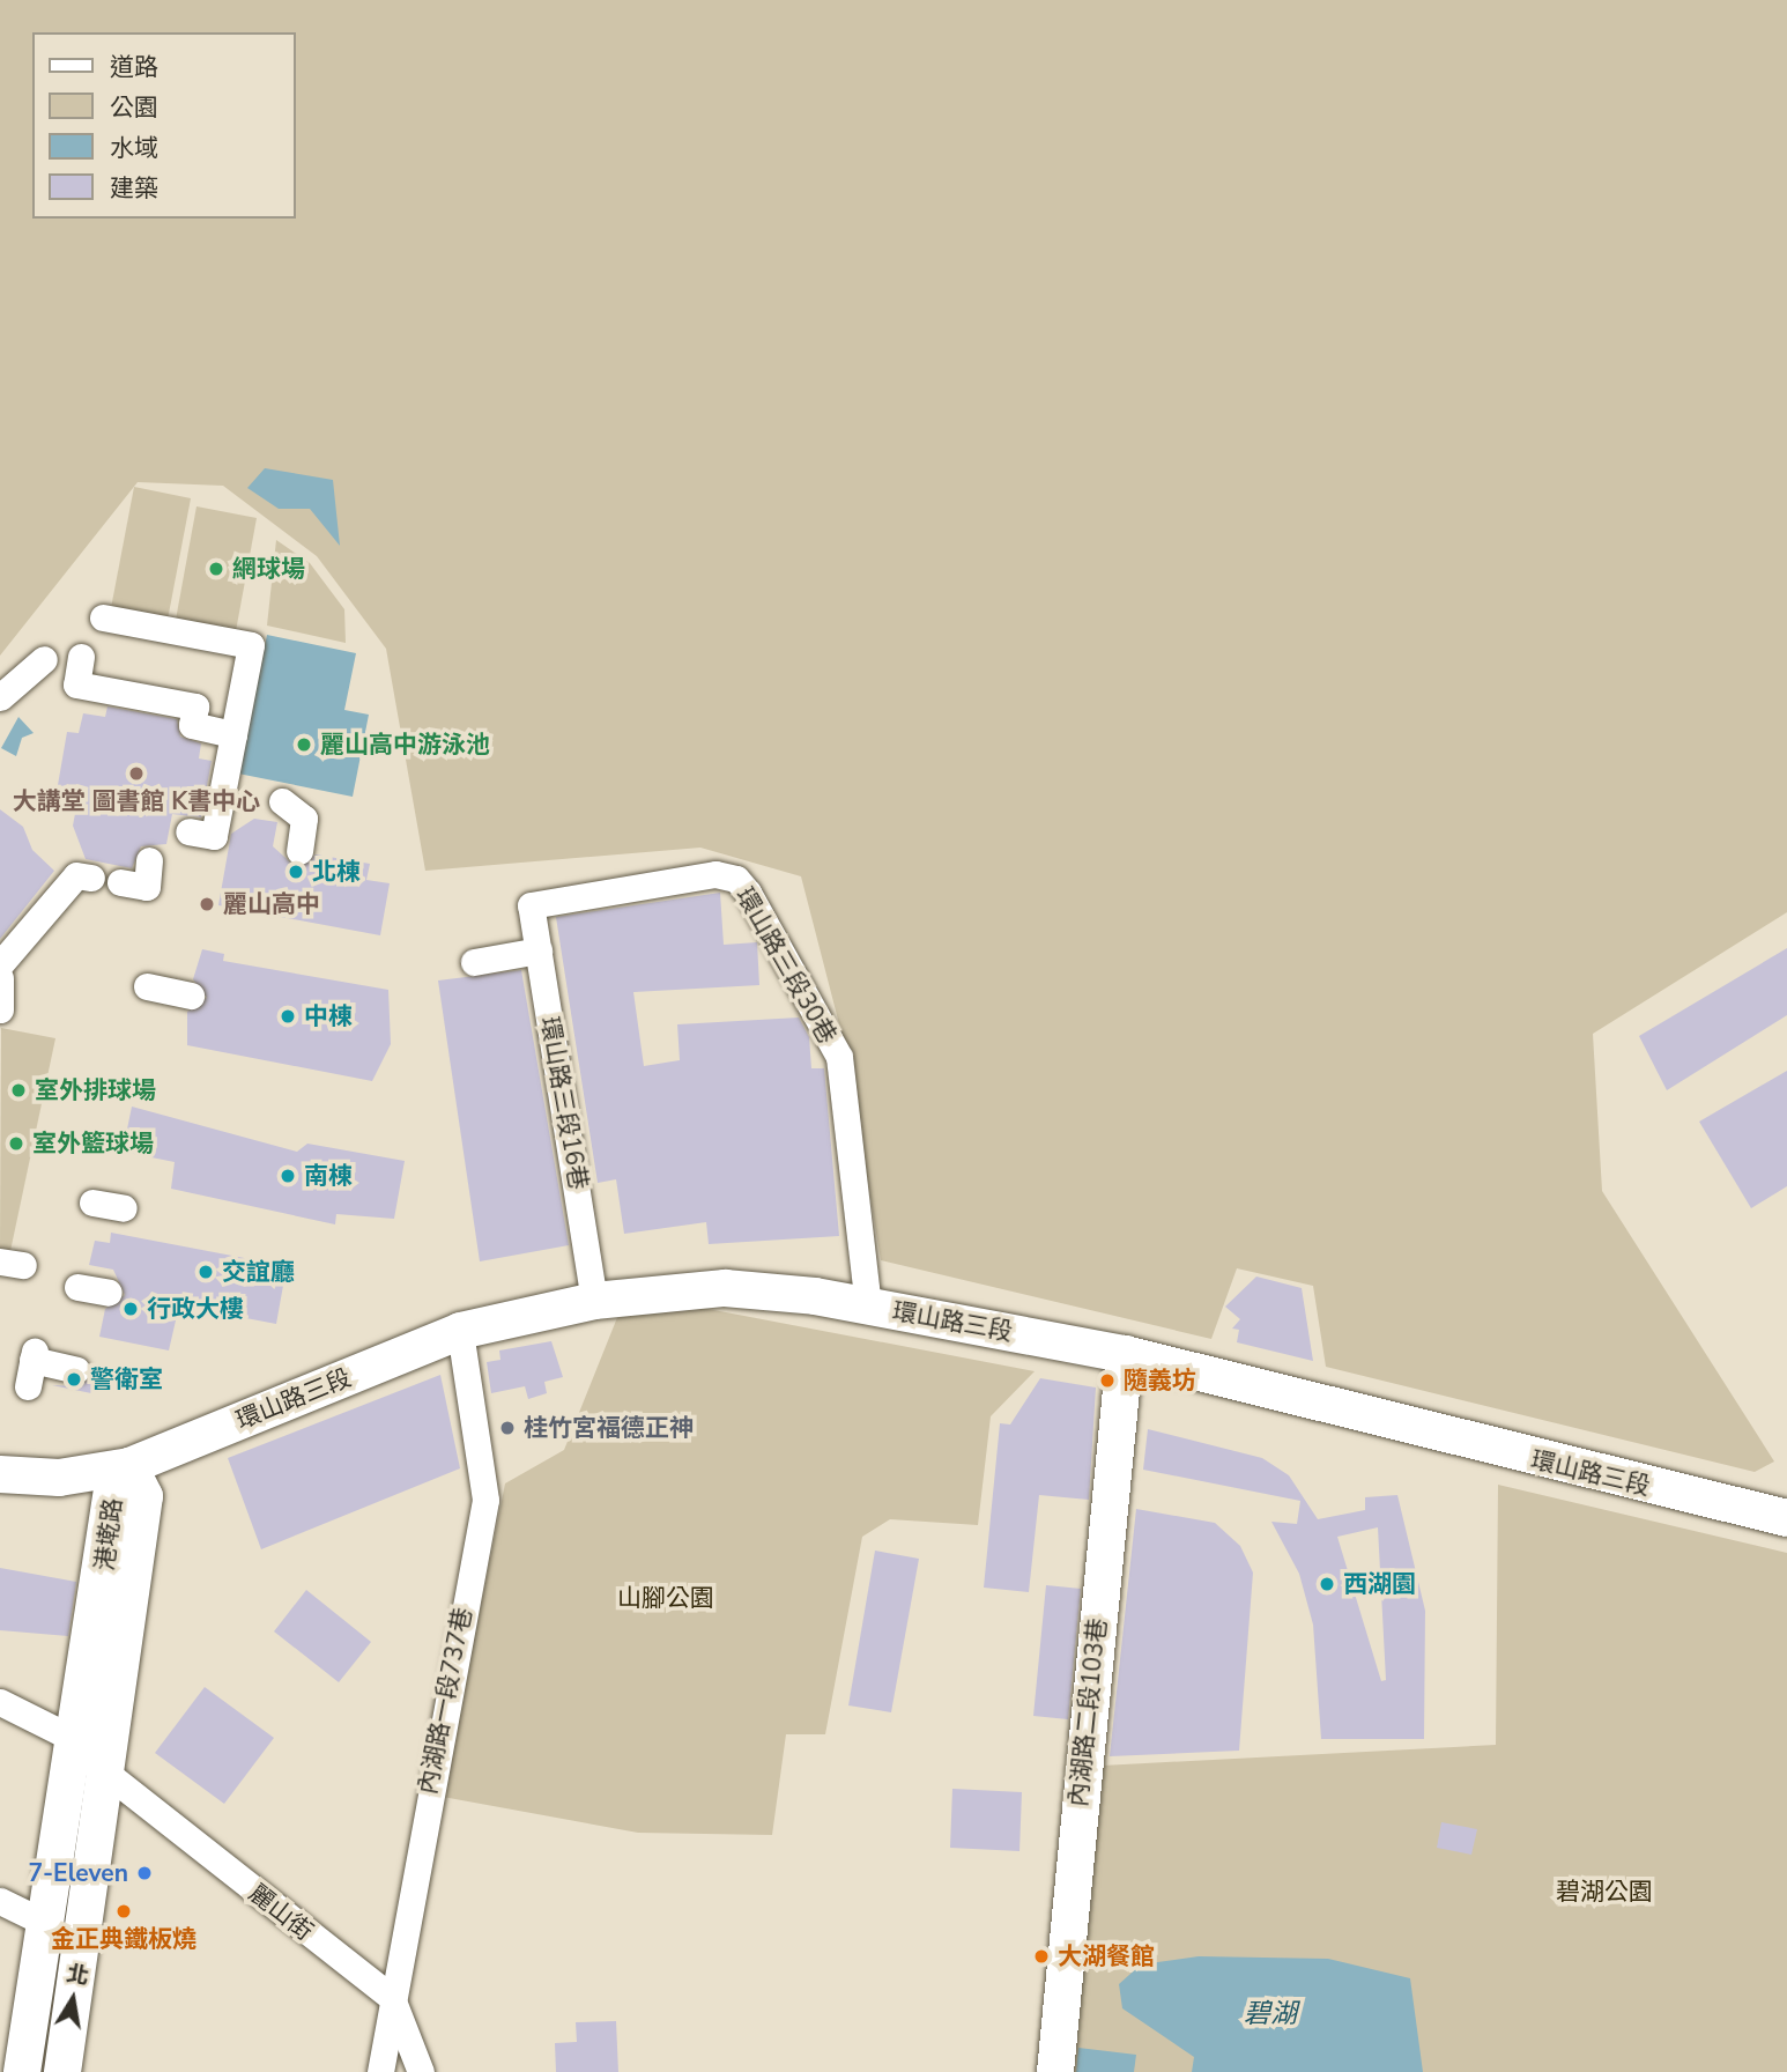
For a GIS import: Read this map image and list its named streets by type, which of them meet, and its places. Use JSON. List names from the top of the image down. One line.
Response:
{"streets":{"street":["環山路三段30巷","環山路三段16巷","環山路三段","港墘路","內湖路一段737巷","內湖路二段103巷","麗山街"]},"crossings":[["環山路三段30巷","環山路三段16巷"],["環山路三段30巷","環山路三段"],["環山路三段16巷","環山路三段"],["環山路三段","港墘路"],["環山路三段","內湖路一段737巷"],["環山路三段","內湖路二段103巷"],["港墘路","麗山街"],["內湖路一段737巷","麗山街"]],"water":["碧湖"],"parks":["山腳公園","碧湖公園"],"places":["網球場","麗山高中游泳池","大講堂 圖書館 K書中心","北棟","麗山高中","中棟","室外排球場","室外籃球場","南棟","交誼廳","行政大樓","警衛室","隨義坊","桂竹宮福德正神","西湖園","7-Eleven","金正典鐵板燒","大湖餐館"],"legend":["道路","公園","水域","建築"],"north":"top"}
